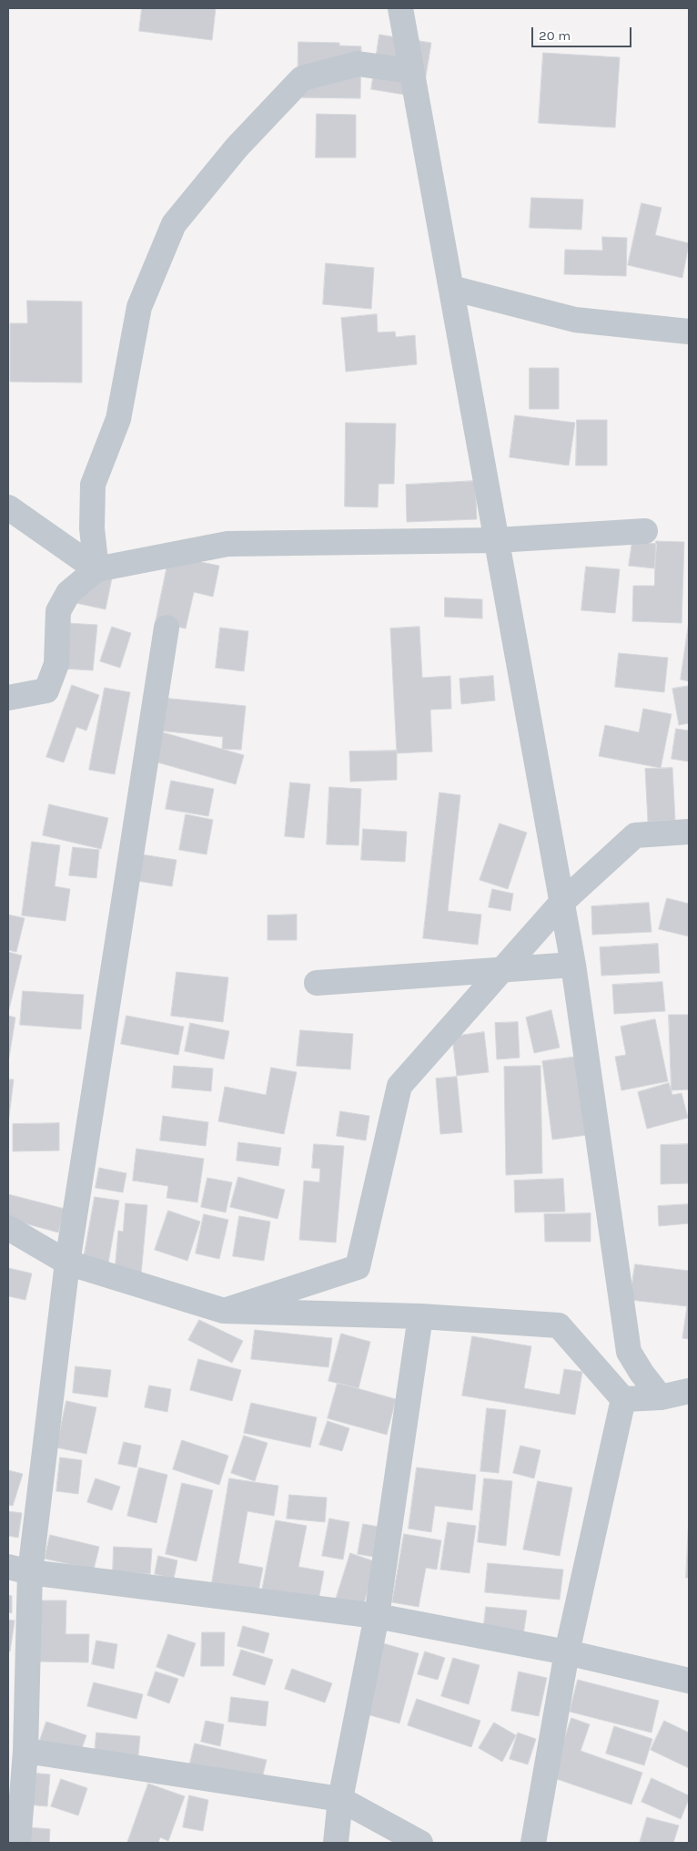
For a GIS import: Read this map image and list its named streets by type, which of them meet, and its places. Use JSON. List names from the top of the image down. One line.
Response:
{"scale_bar":"20 m"}
